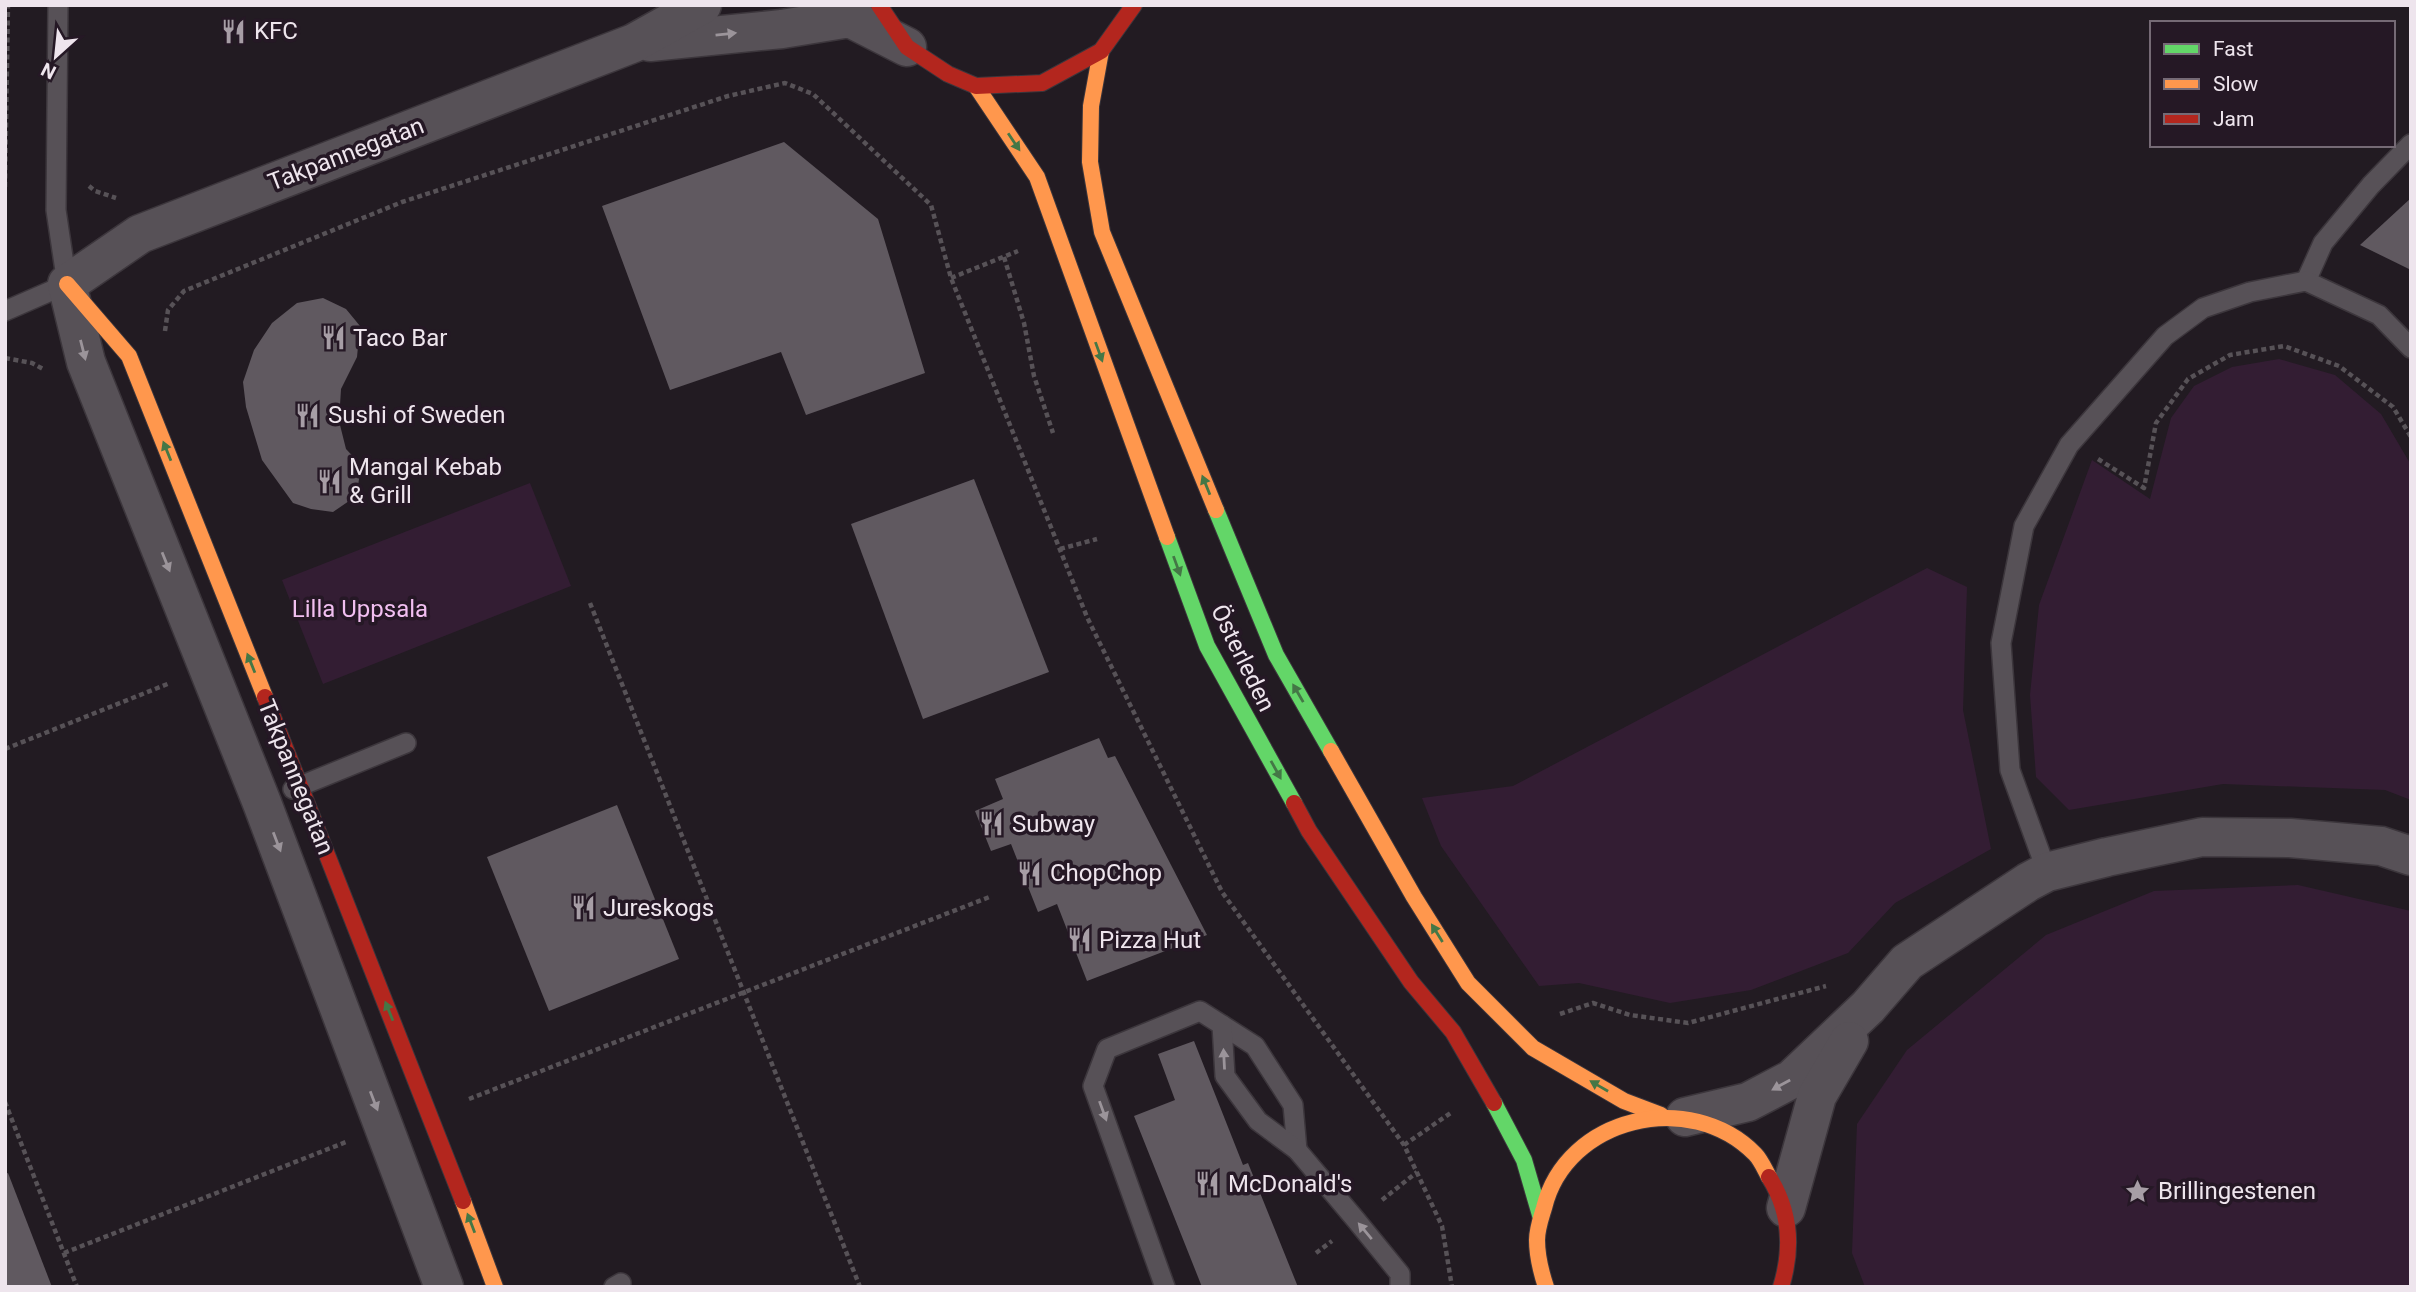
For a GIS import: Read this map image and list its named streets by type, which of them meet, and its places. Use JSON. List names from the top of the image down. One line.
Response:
{"streets":{"main road":["Takpannegatan","Österleden"]},"parks":["Lilla Uppsala"],"places":{"restaurant":["KFC","Taco Bar","Sushi of Sweden","Mangal Kebab & Grill","Subway","ChopChop","Jureskogs","Pizza Hut","McDonald's"],"place":["Brillingestenen"]},"legend":["Fast","Slow","Jam"],"north":"bottom left"}
